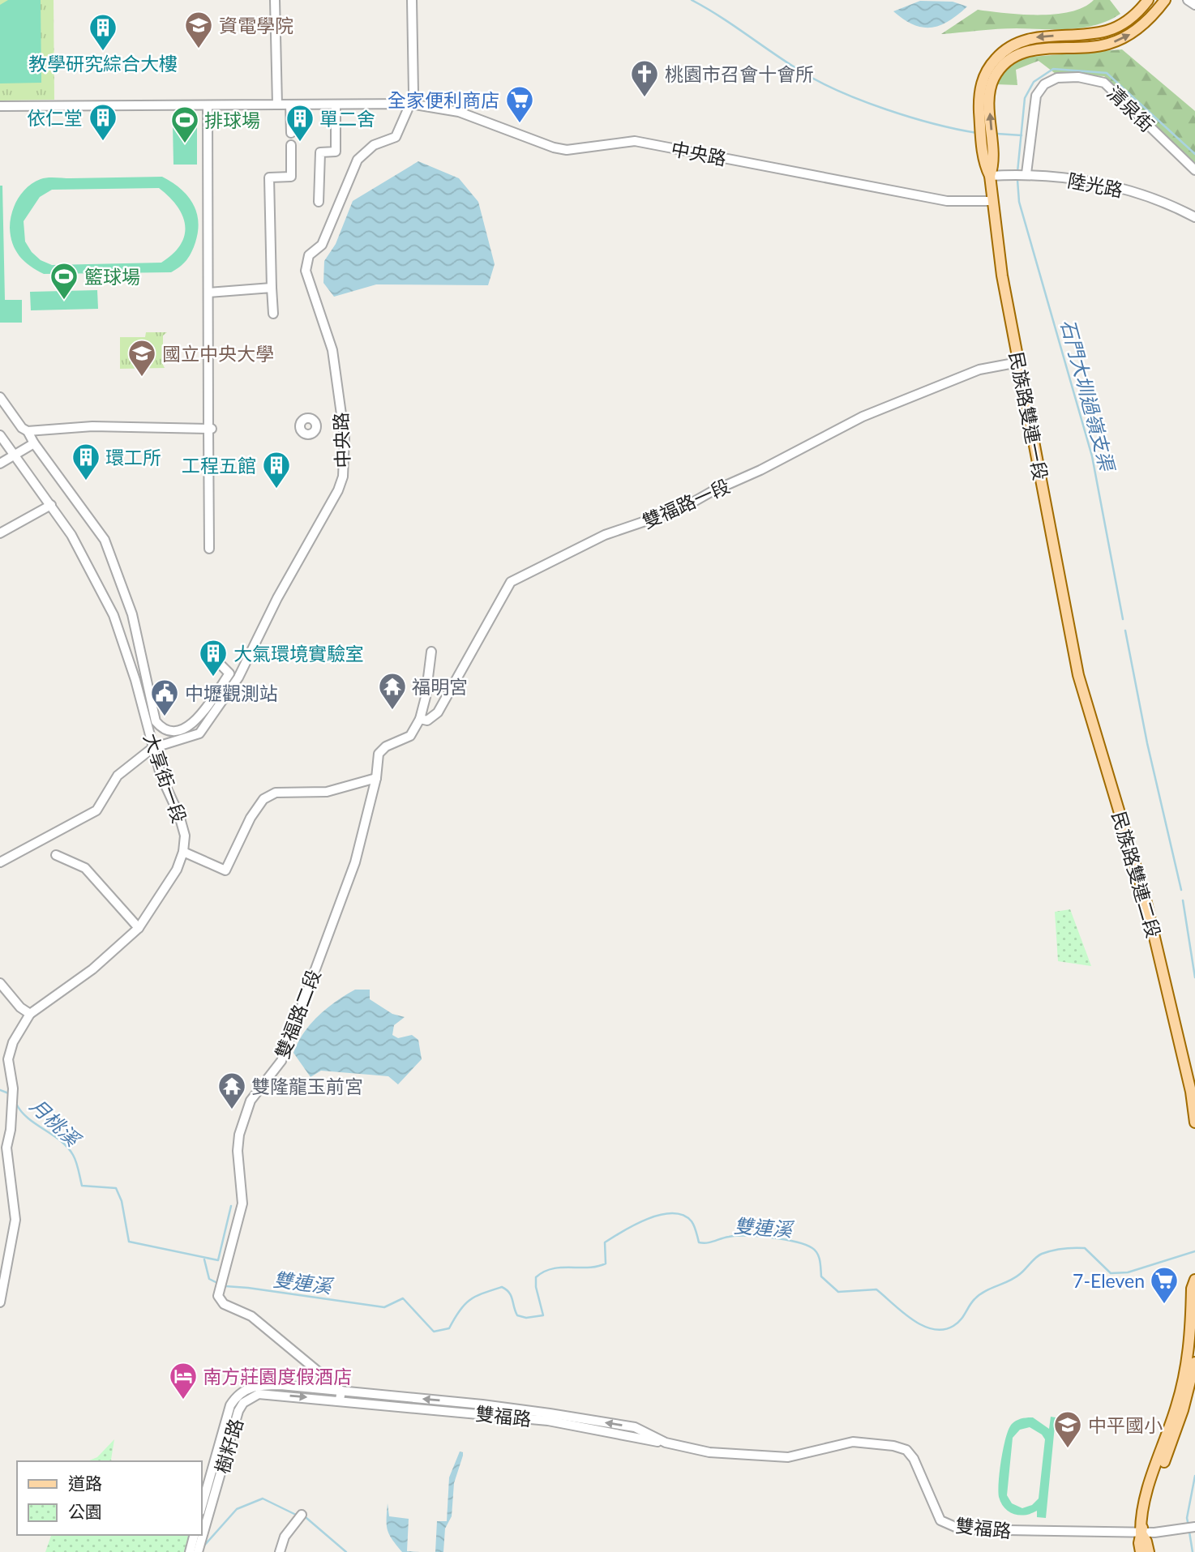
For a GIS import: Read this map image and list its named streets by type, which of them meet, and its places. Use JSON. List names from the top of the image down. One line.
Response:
{"streets":{"main road":["民族路雙連一段","民族路雙連二段"],"street":["清泉街","中央路","陸光路","雙福路一段","大享街一段","雙福路二段","雙福路","樹籽路"]},"crossings":[["清泉街","陸光路"],["中央路","民族路雙連一段"],["中央路","大享街一段"],["陸光路","民族路雙連一段"],["民族路雙連一段","雙福路一段"],["民族路雙連一段","民族路雙連二段"],["雙福路一段","雙福路二段"],["雙福路二段","雙福路"],["雙福路二段","樹籽路"],["雙福路","樹籽路"]],"one_way":["樹籽路"],"water":["石門大圳過嶺支渠","月桃溪","雙連溪"],"places":{"school or university":["資電學院","國立中央大學","中平國小"],"building":["教學研究綜合大樓","依仁堂","單二舍","環工所","工程五館","大氣環境實驗室"],"church":["桃園市召會十會所"],"supermarket":["全家便利商店","7-Eleven"],"sports":["排球場","籃球場"],"temple":["福明宮","雙隆龍玉前宮"],"public building":["中壢觀測站"],"hotel":["南方莊園度假酒店"]},"legend":["道路","公園"]}
